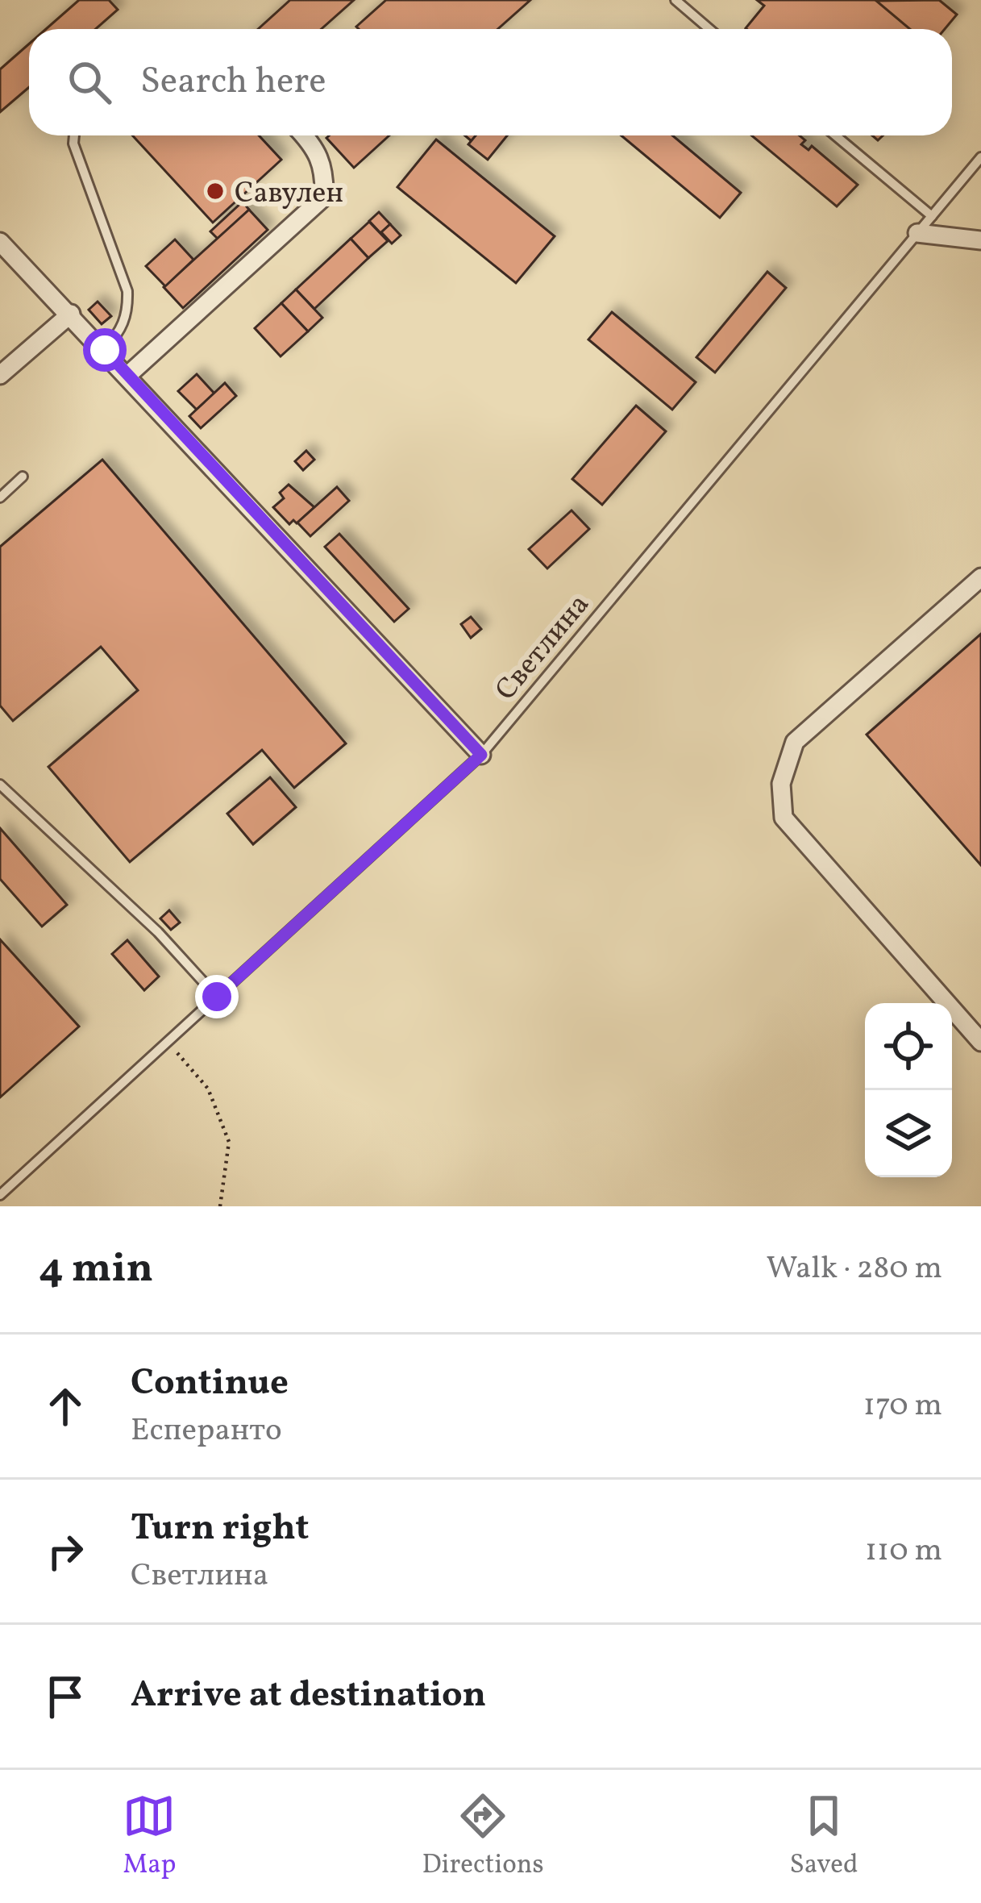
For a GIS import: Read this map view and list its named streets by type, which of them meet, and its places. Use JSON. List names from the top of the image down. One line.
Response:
{"streets":{"lane":["Светлина"]},"places":["Савулен"],"page":{"search":"Search here","heading":["4 min","Walk · 280 m"],"list":[["Continue","Есперанто","170 m"],["Turn right","Светлина","110 m"],"Arrive at destination"],"nav":["Map","Directions","Saved"]}}
